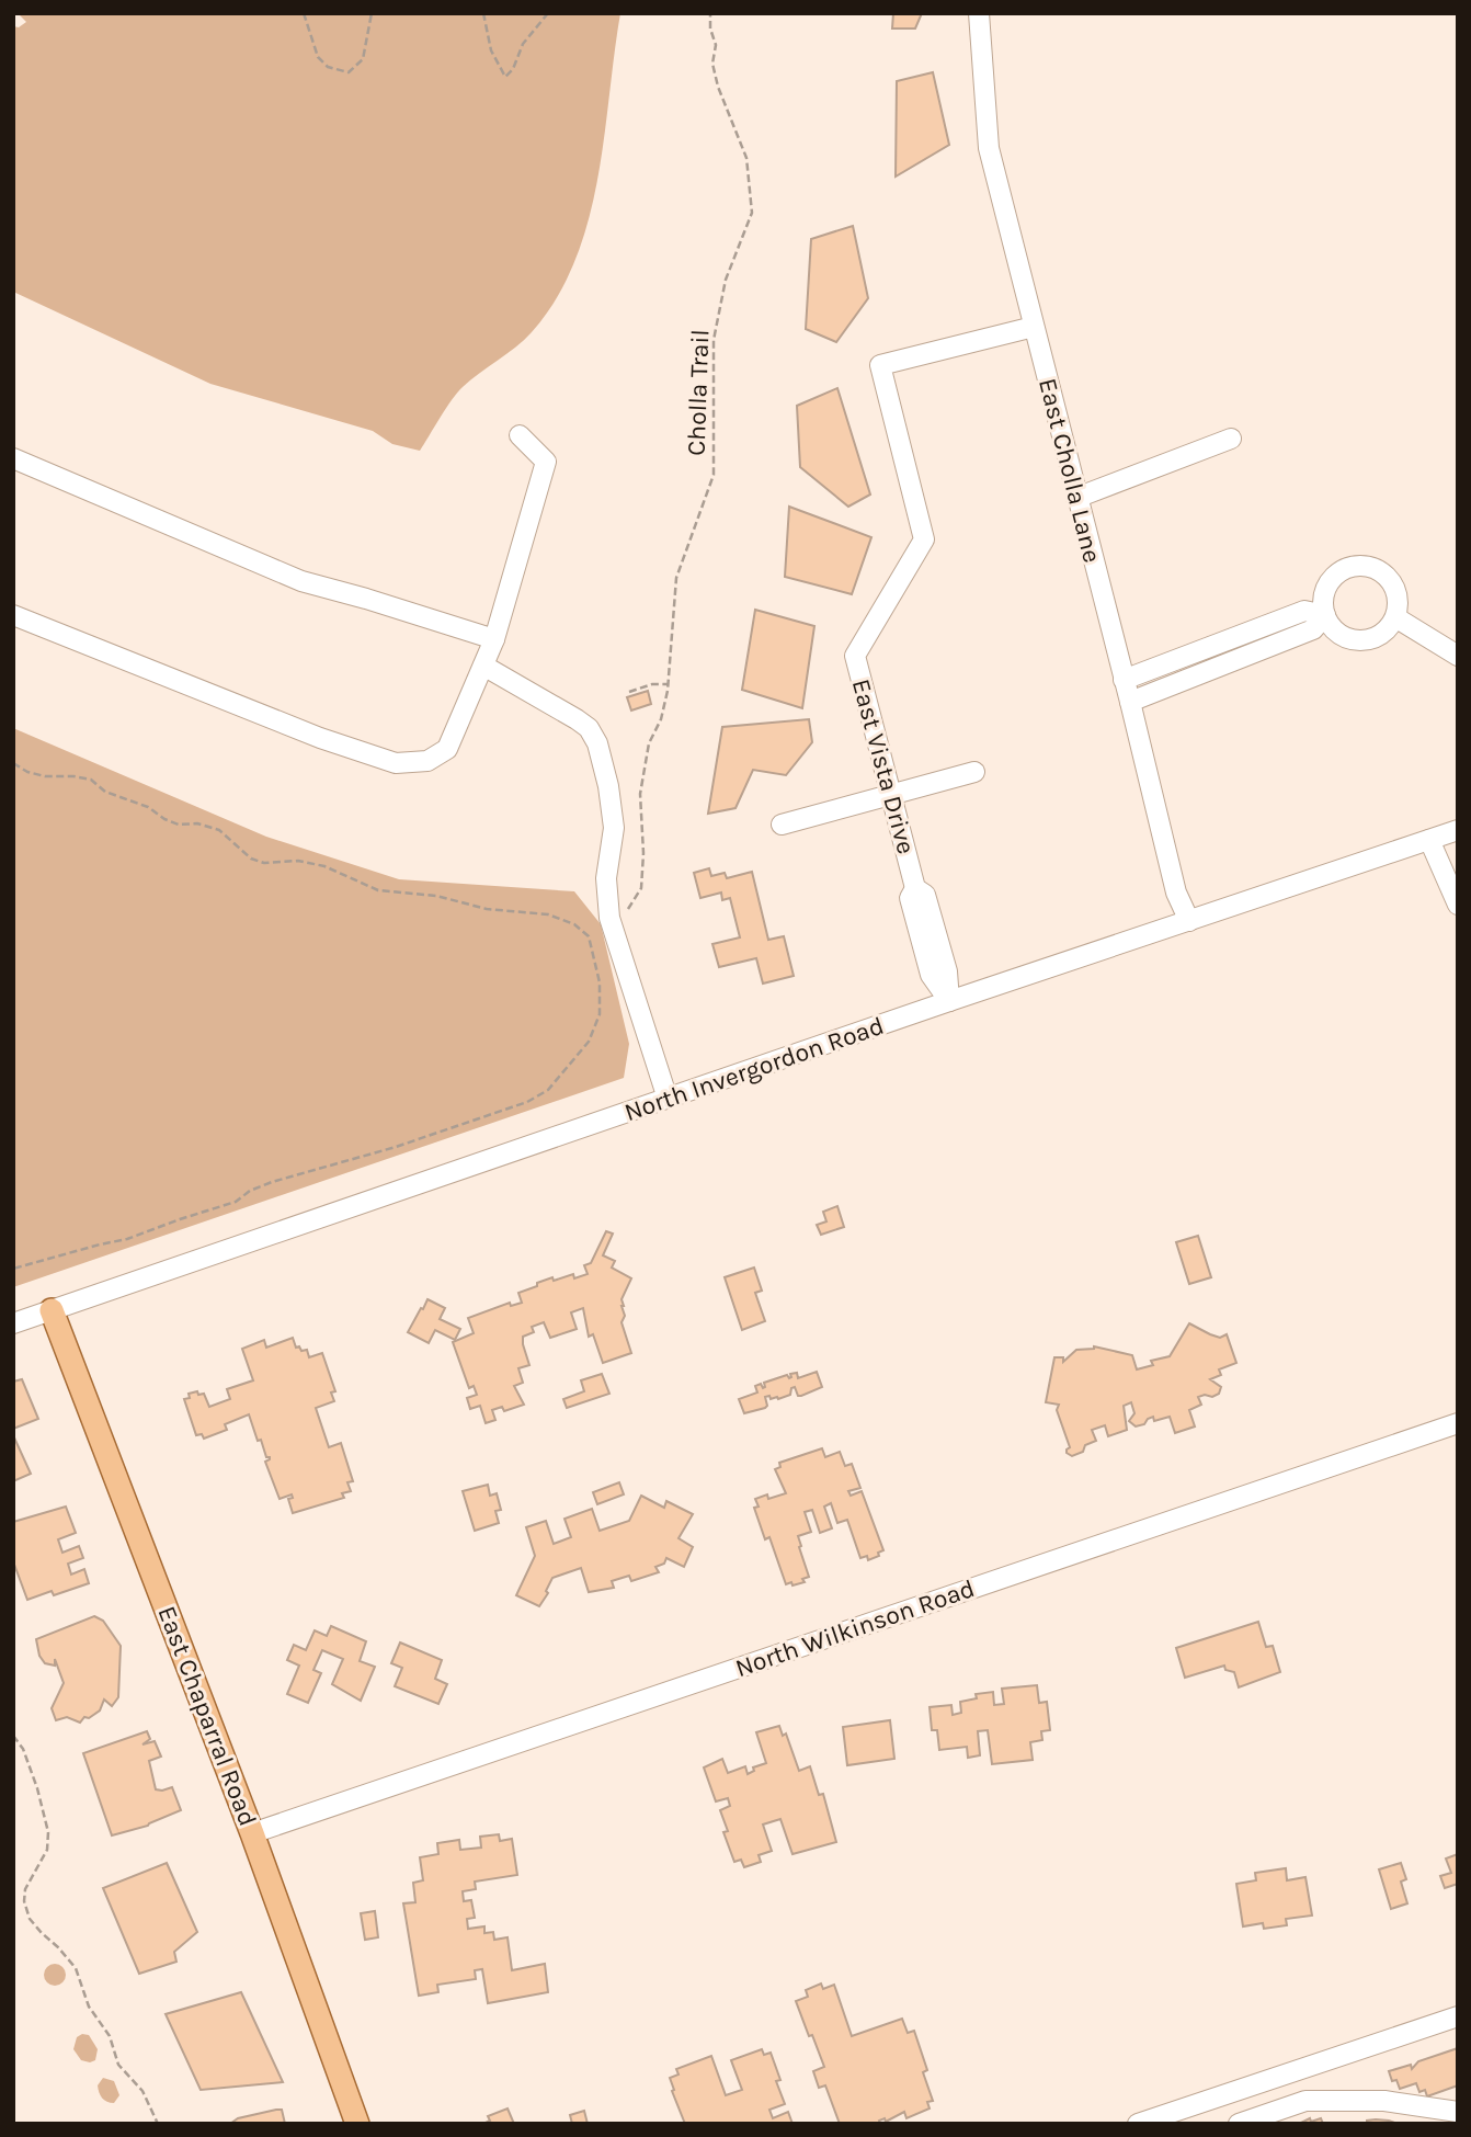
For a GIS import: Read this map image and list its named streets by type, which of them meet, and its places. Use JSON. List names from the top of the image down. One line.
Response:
{"streets":{"main road":["East Chaparral Road"],"street":["East Cholla Lane","East Vista Drive","North Invergordon Road","North Wilkinson Road"],"path":["Cholla Trail"]},"crossings":[["East Cholla Lane","East Vista Drive"],["East Cholla Lane","North Invergordon Road"],["East Vista Drive","North Invergordon Road"],["North Invergordon Road","East Chaparral Road"],["North Wilkinson Road","East Chaparral Road"]]}
